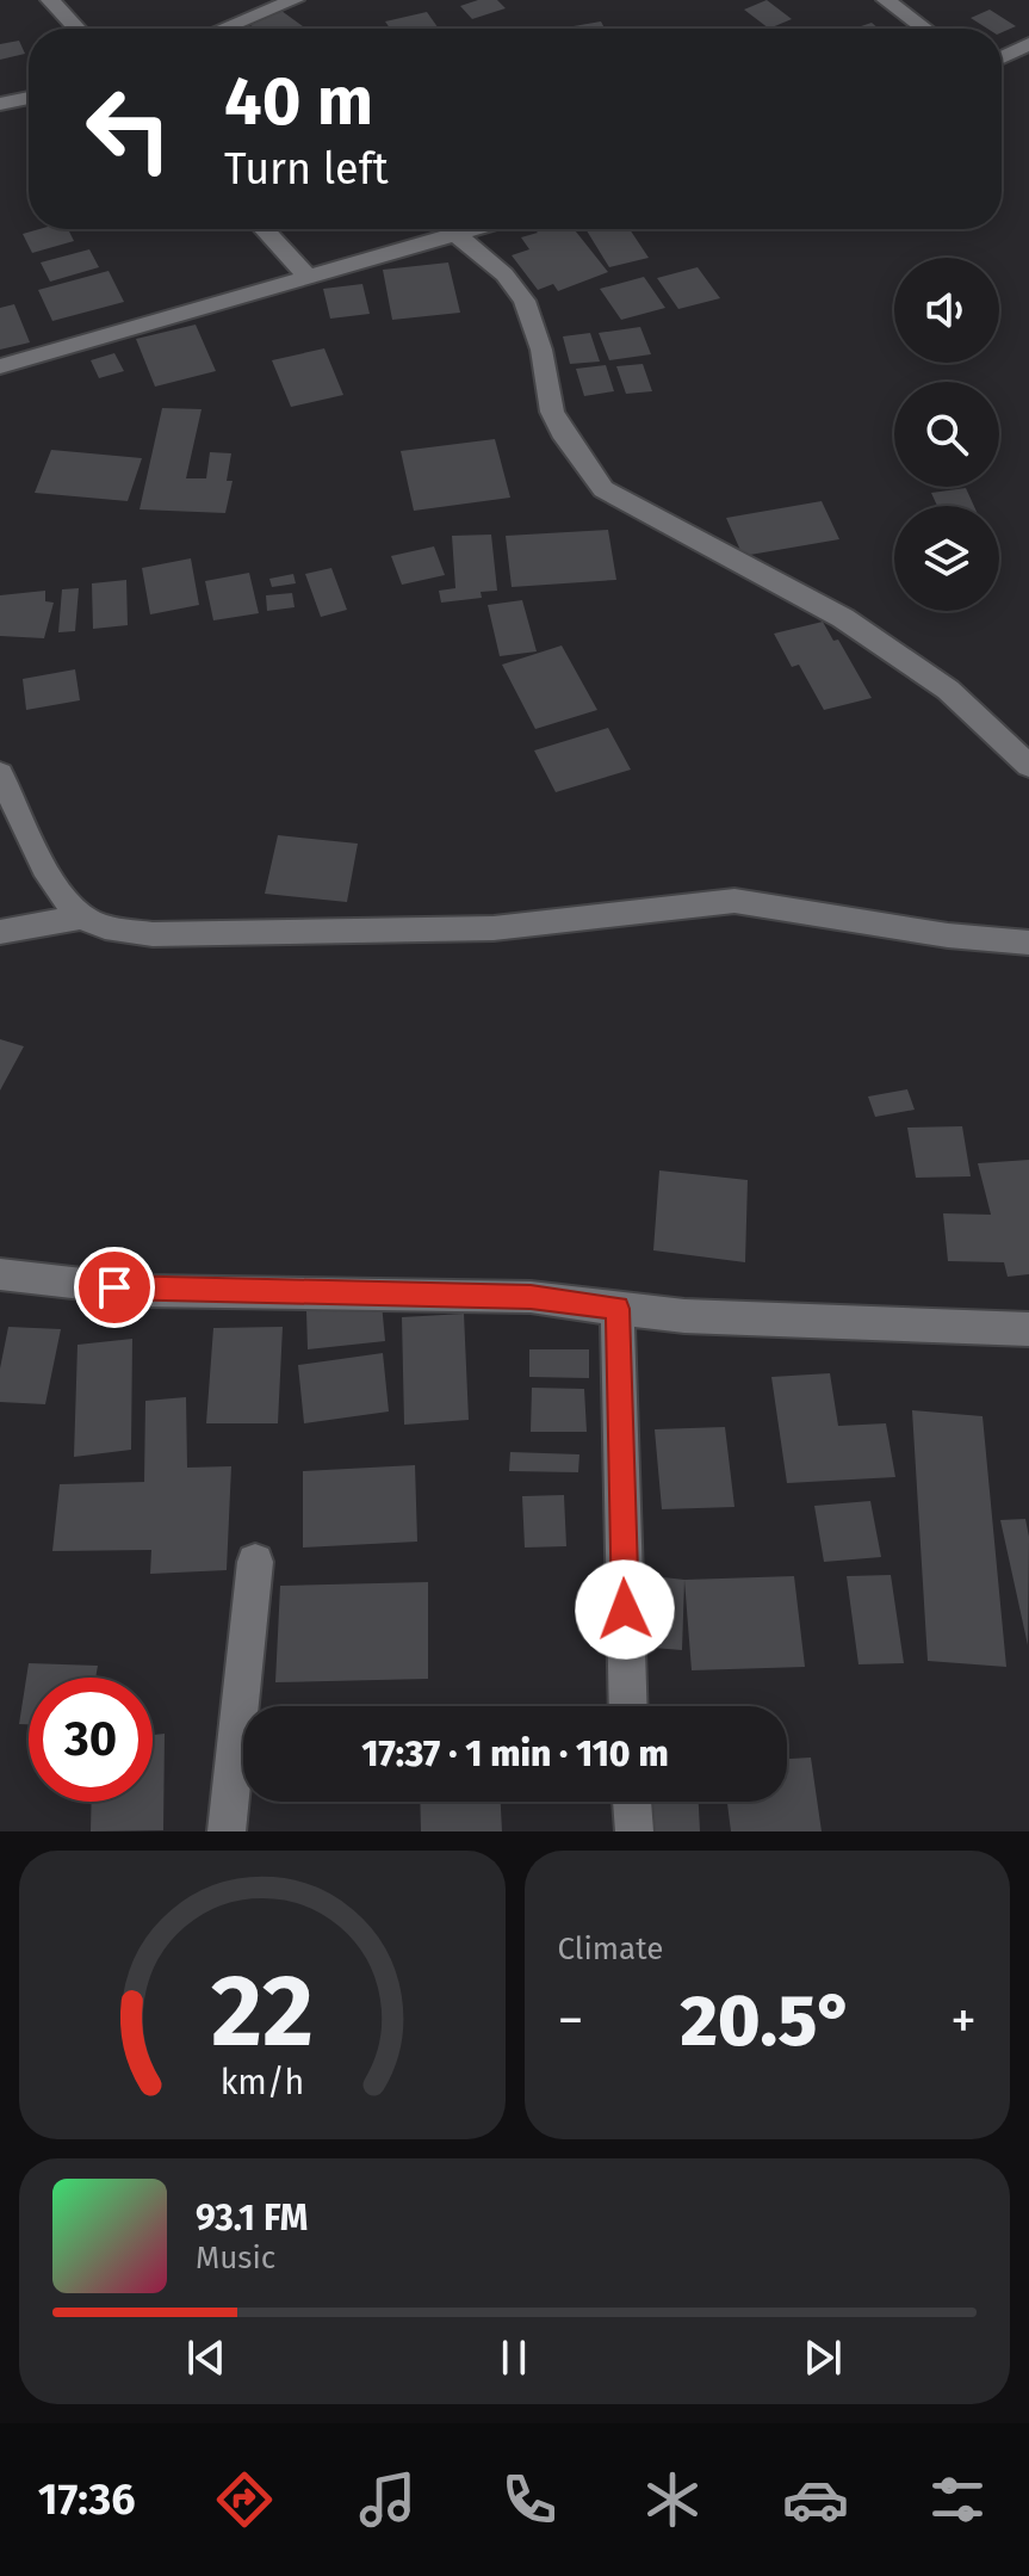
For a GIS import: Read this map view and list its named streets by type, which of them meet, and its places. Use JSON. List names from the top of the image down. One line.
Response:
{"page":{"turn":["40 m","Turn left"],"limit":"30","trip":"17:37 · 1 min · 110 m","tile":"Climate","heat":["−","20.5°","+"],"song":["93.1 FM","Music"],"tabs":"17:36","gauge":["22","km/h"]}}
